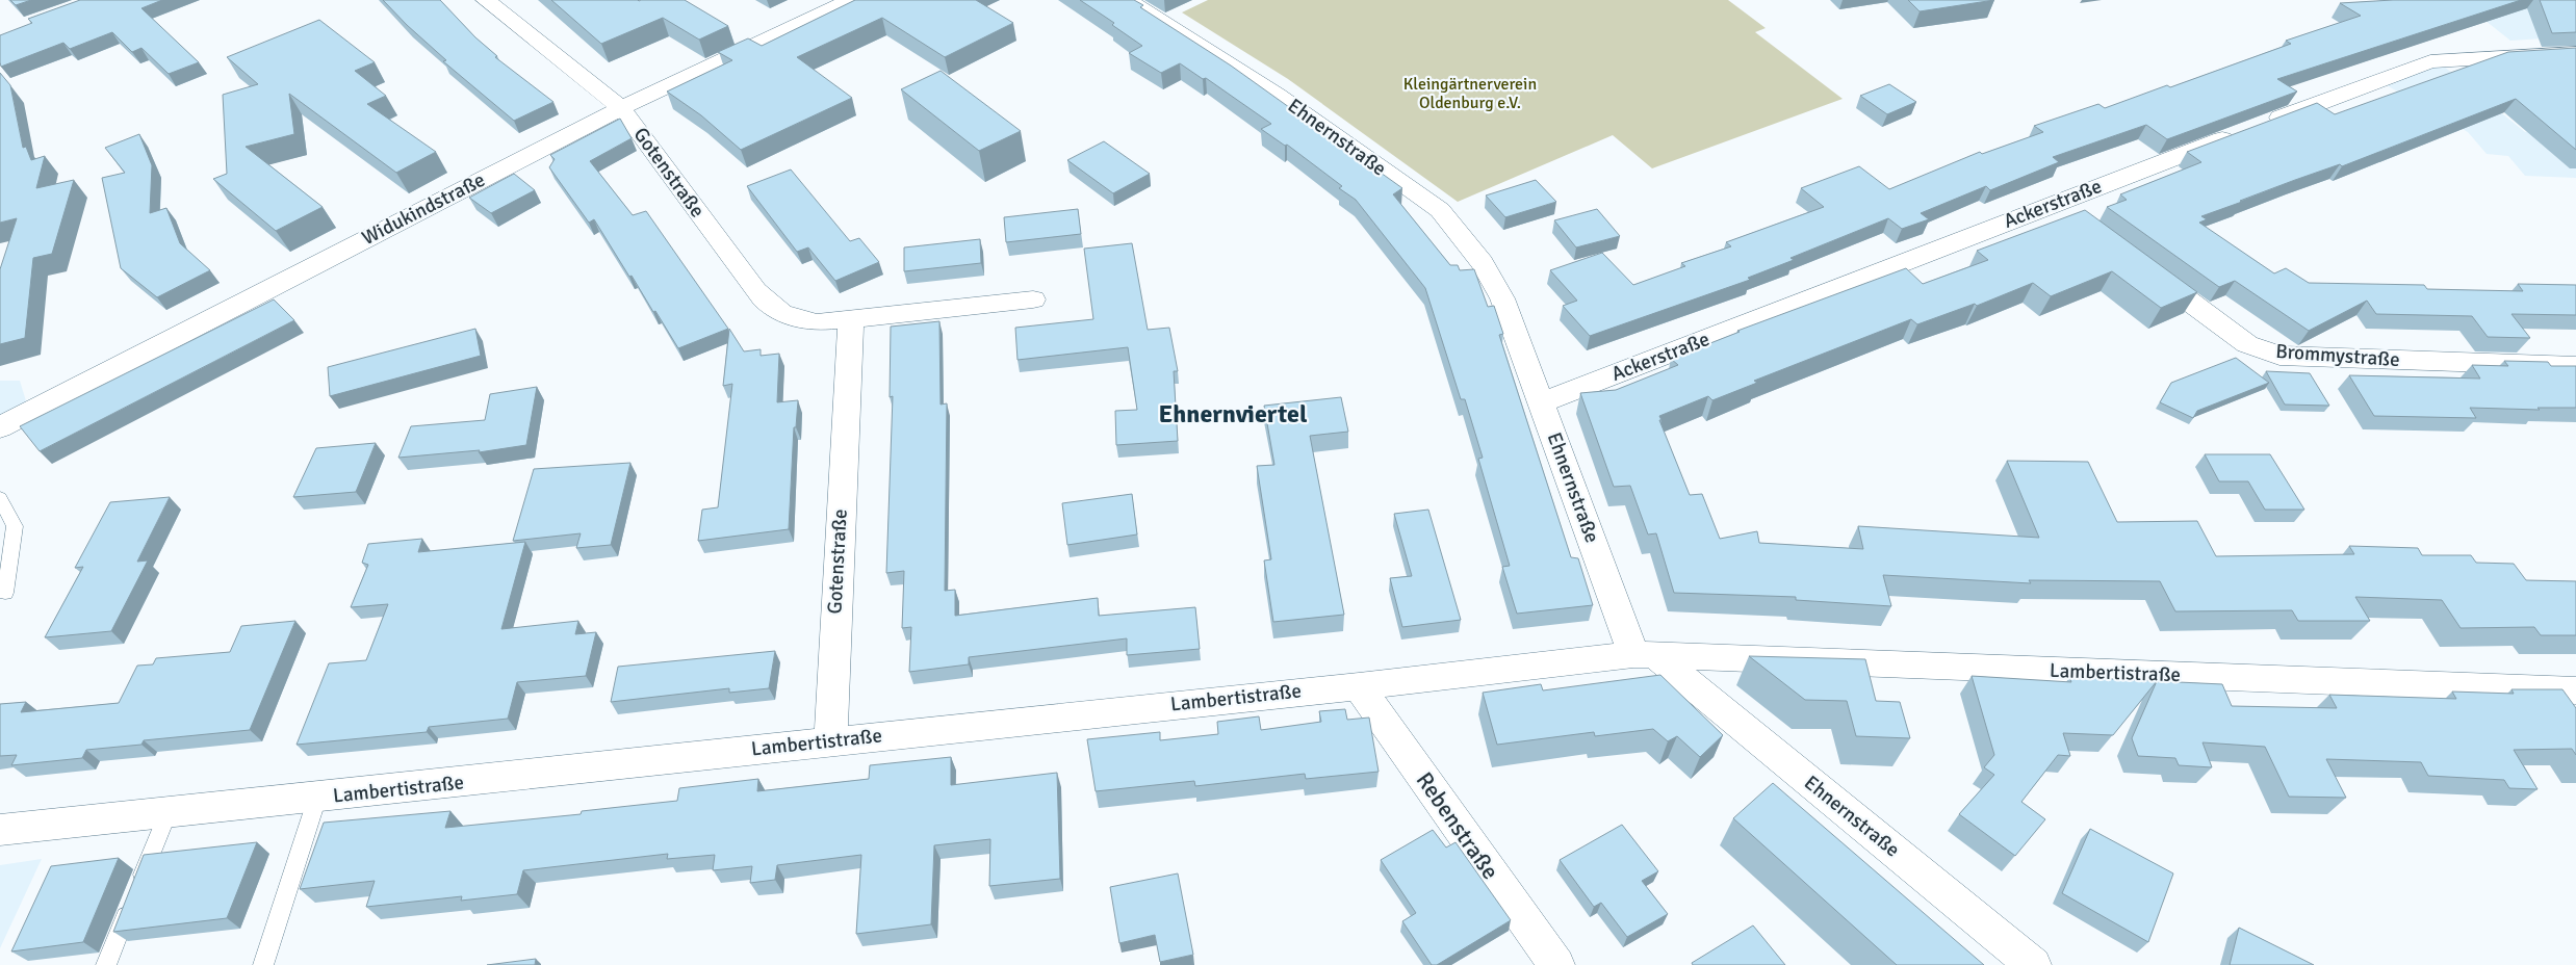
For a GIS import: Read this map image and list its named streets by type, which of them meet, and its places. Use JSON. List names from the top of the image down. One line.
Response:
{"streets":{"street":["Ehnernstraße","Gotenstraße","Ackerstraße","Widukindstraße","Brommystraße","Lambertistraße","Rebenstraße"]},"crossings":[["Ehnernstraße","Ackerstraße"],["Ehnernstraße","Lambertistraße"],["Gotenstraße","Widukindstraße"],["Gotenstraße","Lambertistraße"],["Lambertistraße","Rebenstraße"]],"districts":["Ehnernviertel"],"parks":["Kleingärtnerverein Oldenburg e.V."]}
